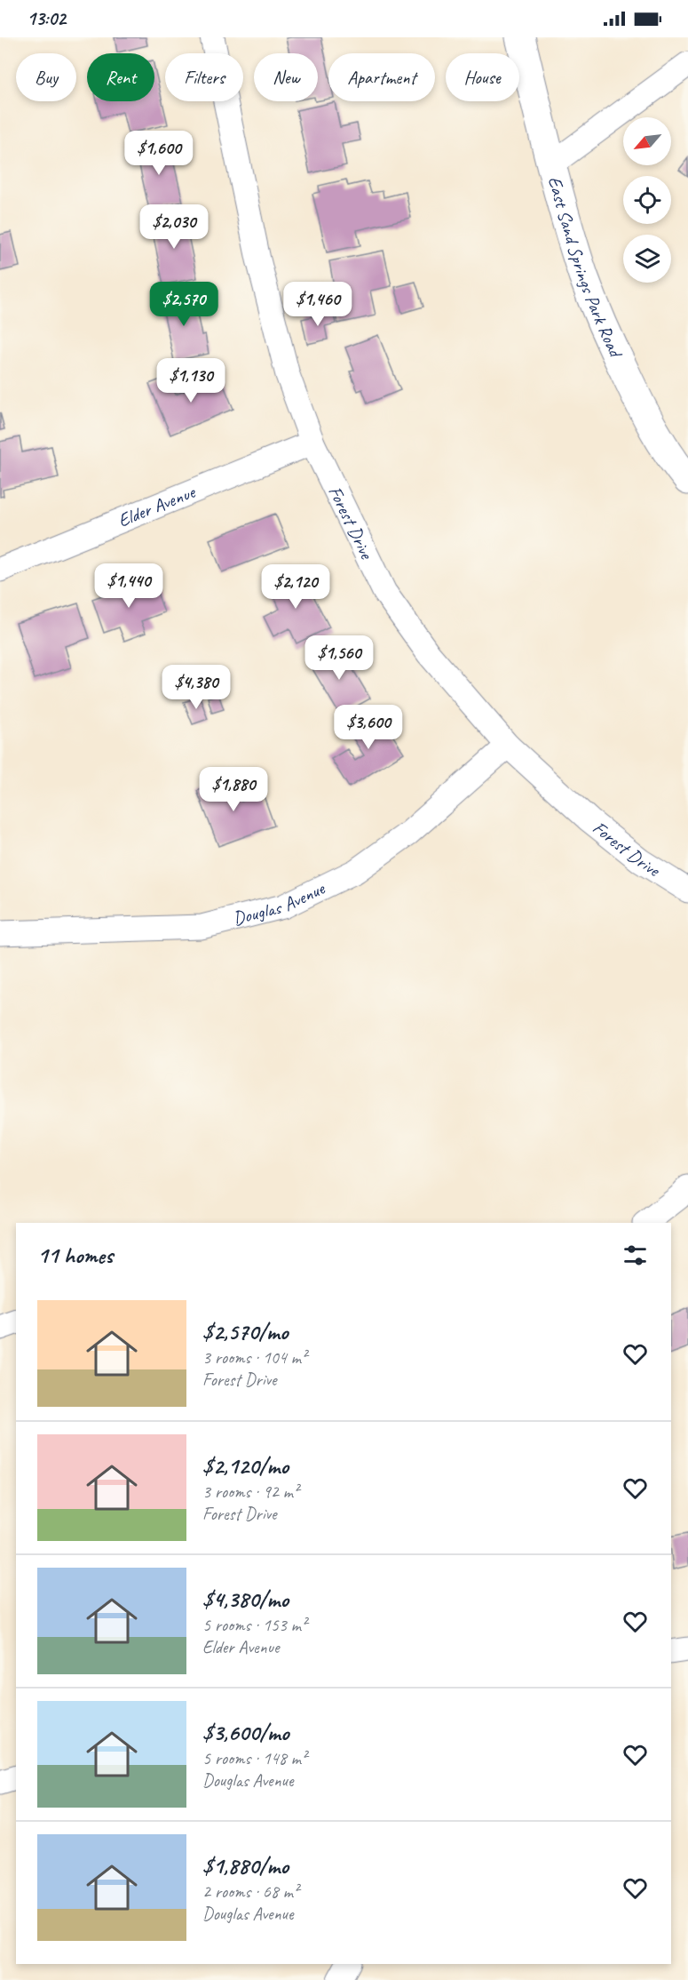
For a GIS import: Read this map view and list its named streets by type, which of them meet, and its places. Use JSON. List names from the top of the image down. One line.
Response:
{"streets":{"street":["East Sand Springs Park Road","Elder Avenue","Forest Drive","Douglas Avenue"]},"crossings":[["Elder Avenue","Forest Drive"],["Forest Drive","Douglas Avenue"]],"north":"bottom left","page":{"status":"13:02","chip":["Buy","Rent","Filters","New","Apartment","House"],"price":["$1,600","$2,030","$2,570","$1,460","$1,130","$1,440","$2,120","$1,560","$4,380","$3,600","$1,880"],"heading":"11 homes","list":[{"name":"$2,570/mo","note":"3 rooms · 104 m² · Forest Drive"},{"name":"$2,120/mo","note":"3 rooms · 92 m² · Forest Drive"},{"name":"$4,380/mo","note":"5 rooms · 153 m² · Elder Avenue"},{"name":"$3,600/mo","note":"5 rooms · 148 m² · Douglas Avenue"},{"name":"$1,880/mo","note":"2 rooms · 68 m² · Douglas Avenue"}]}}
